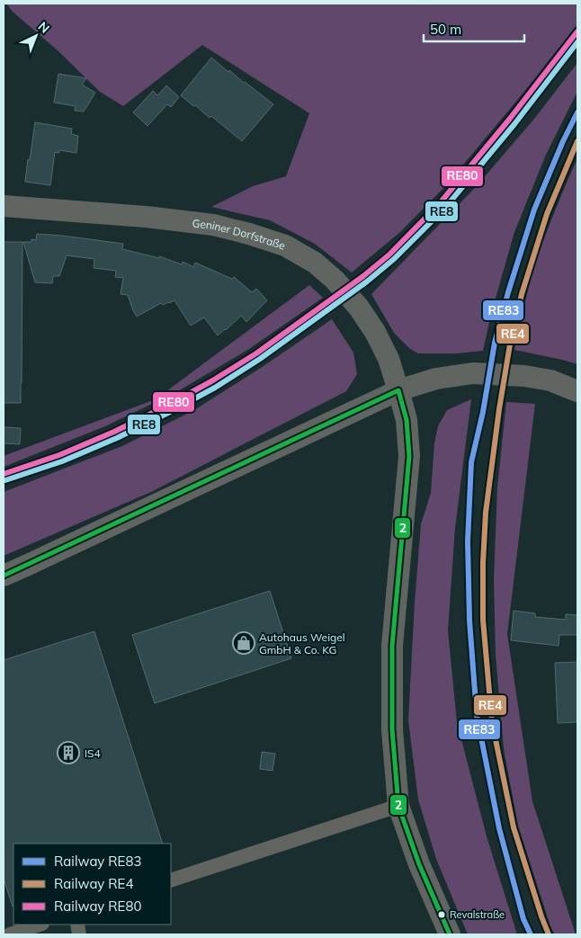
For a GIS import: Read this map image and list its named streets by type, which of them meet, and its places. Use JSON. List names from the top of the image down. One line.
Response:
{"streets":{"main road":["Geniner Dorfstraße"]},"places":{"shop":["Autohaus Weigel GmbH & Co. KG"],"building":["IS4"],"other":["Revalstraße"]},"lines":["rail line RE80","transit line RE8","rail line RE83","rail line RE4","transit line 2"],"legend":["Railway RE83","Railway RE4","Railway RE80"],"scale_bar":"50 m","north":"top right"}
